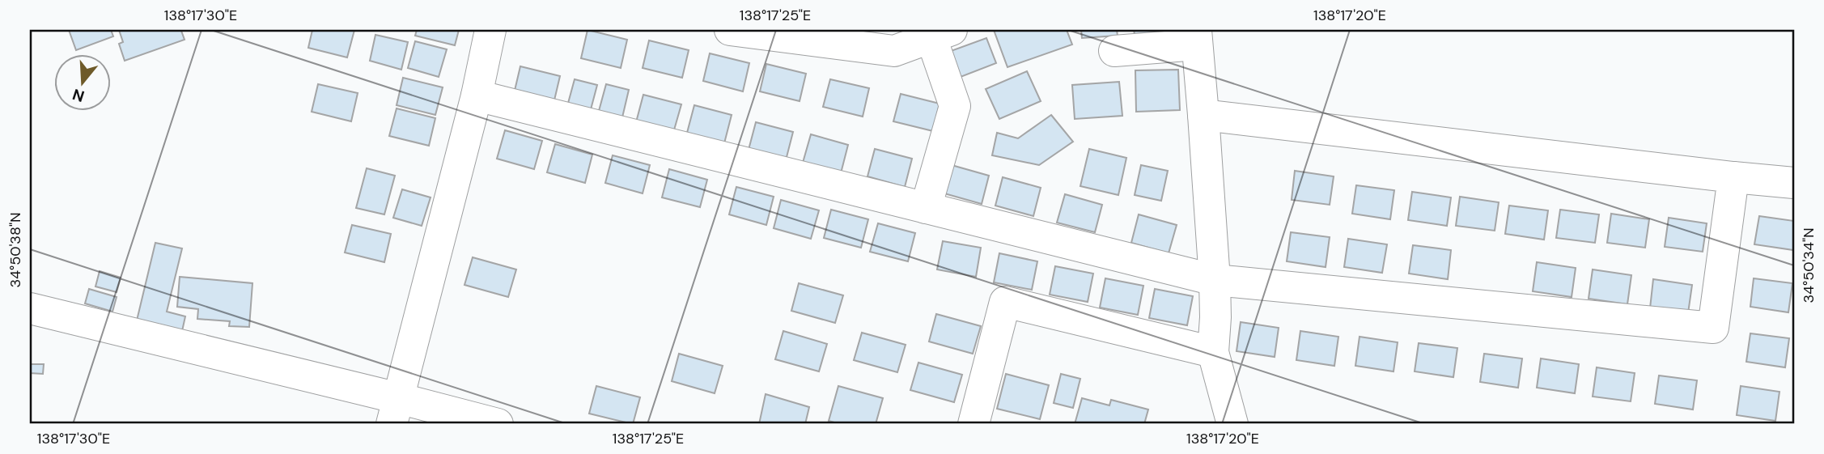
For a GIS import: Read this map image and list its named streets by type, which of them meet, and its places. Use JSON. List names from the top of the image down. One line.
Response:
{"north":"bottom","coordinates":["138°17'30\"E","138°17'25\"E","138°17'20\"E","34°50'38\"N","34°50'34\"N"]}
